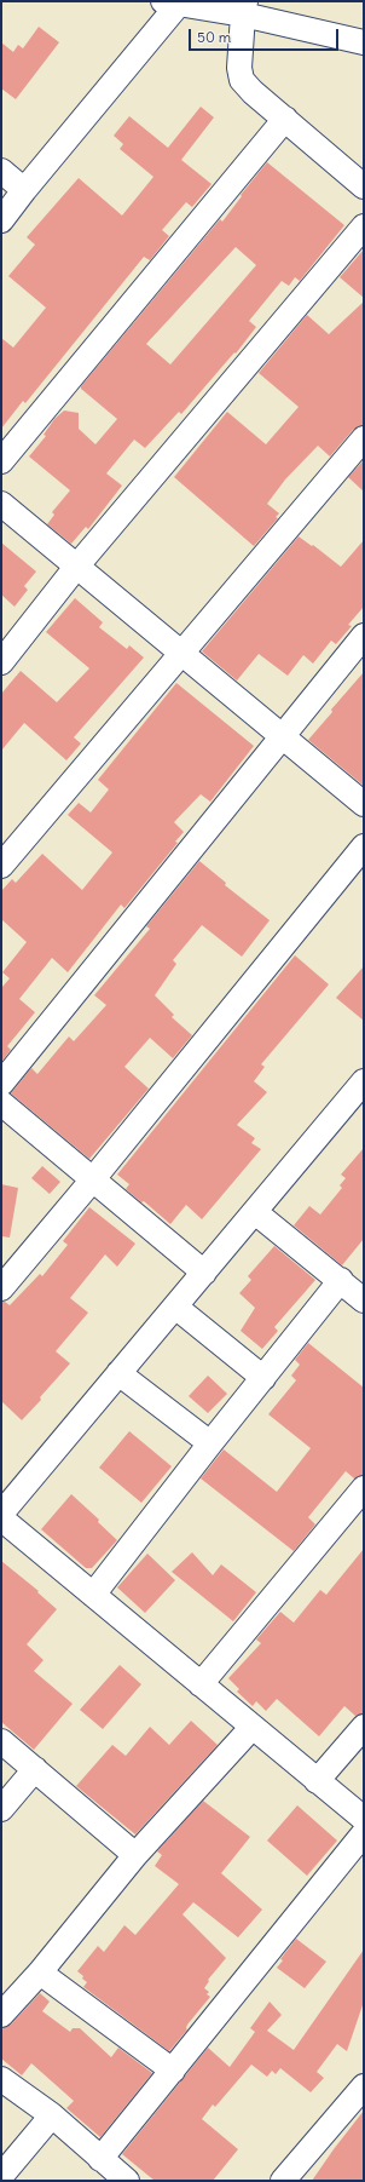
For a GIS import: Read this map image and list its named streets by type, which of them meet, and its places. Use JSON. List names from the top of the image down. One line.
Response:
{"scale_bar":"50 m"}
